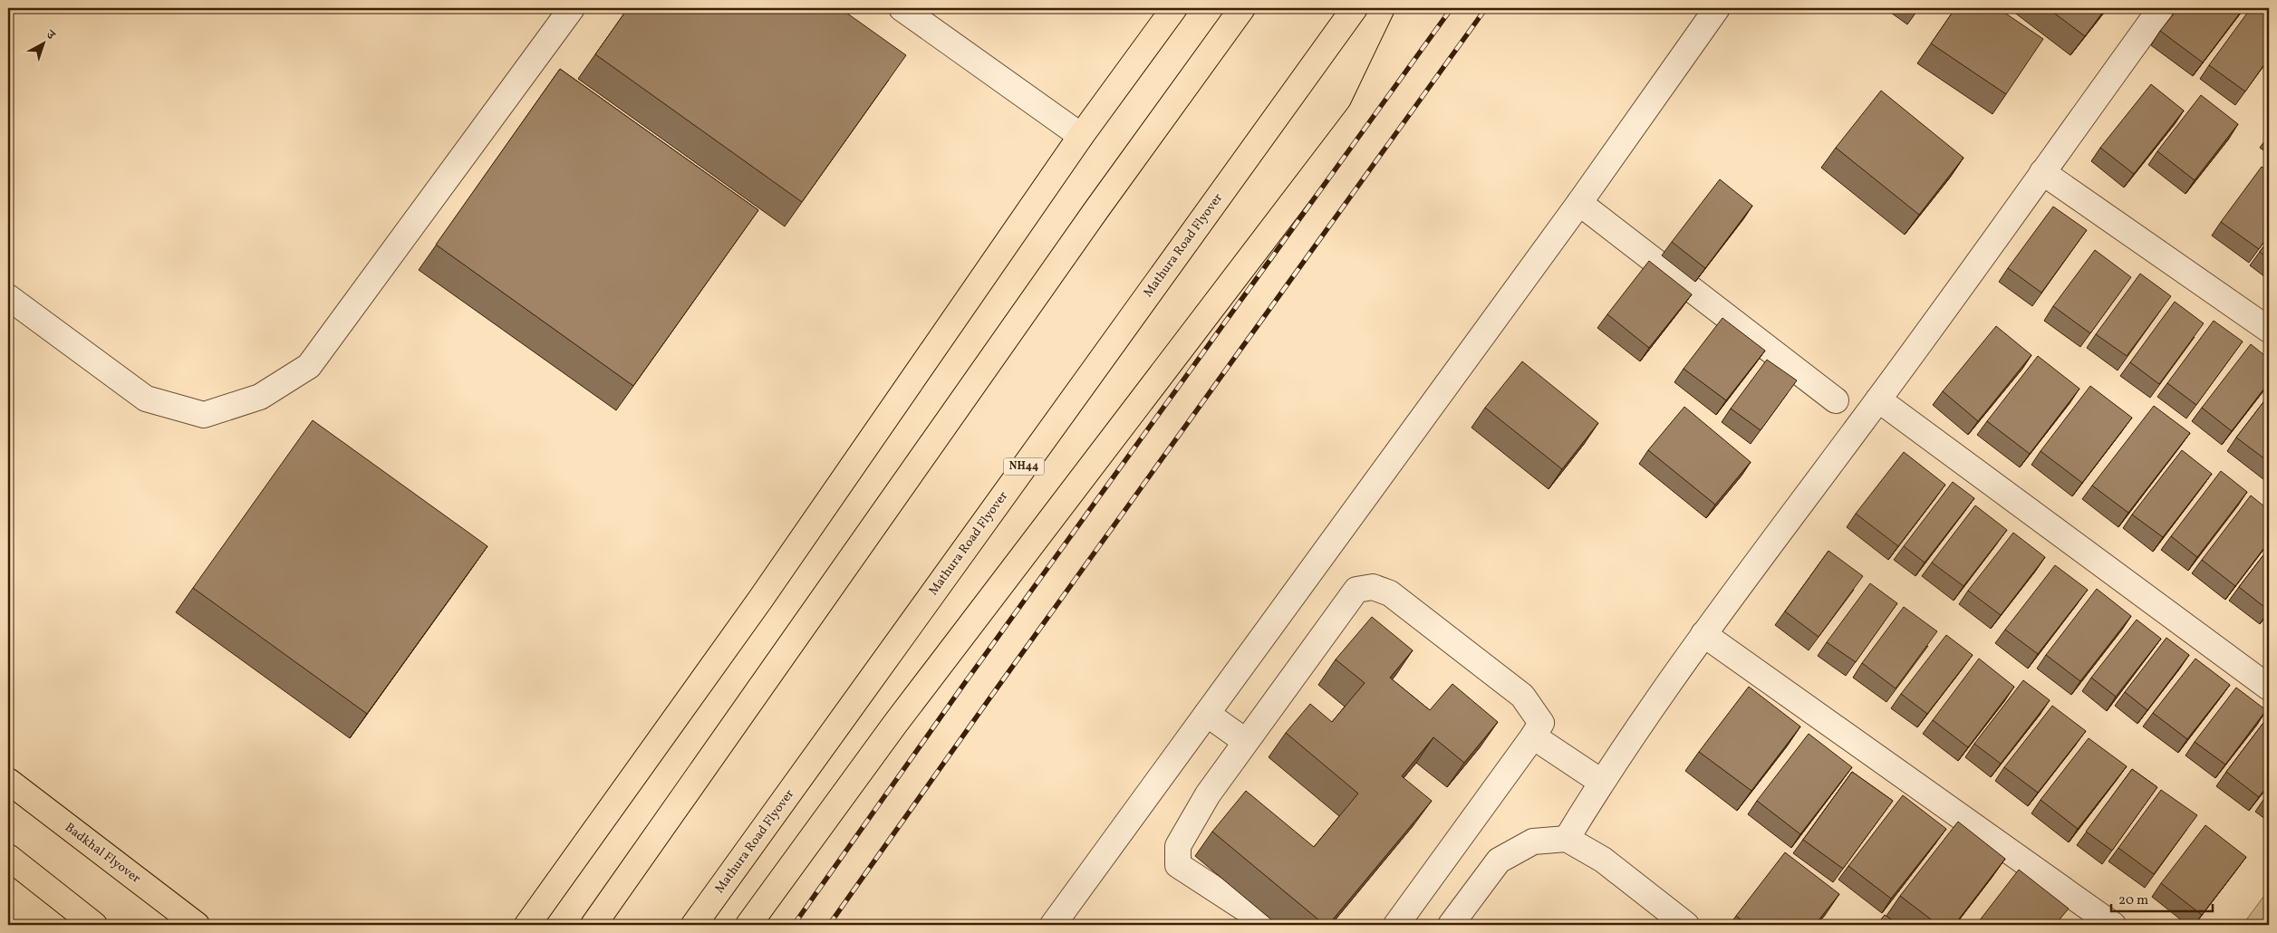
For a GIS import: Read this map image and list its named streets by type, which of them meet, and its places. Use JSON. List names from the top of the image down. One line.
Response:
{"streets":{"main road":["Mathura Road Flyover","NH44","Badkhal Flyover"]},"scale_bar":"20 m","north":"top right"}
